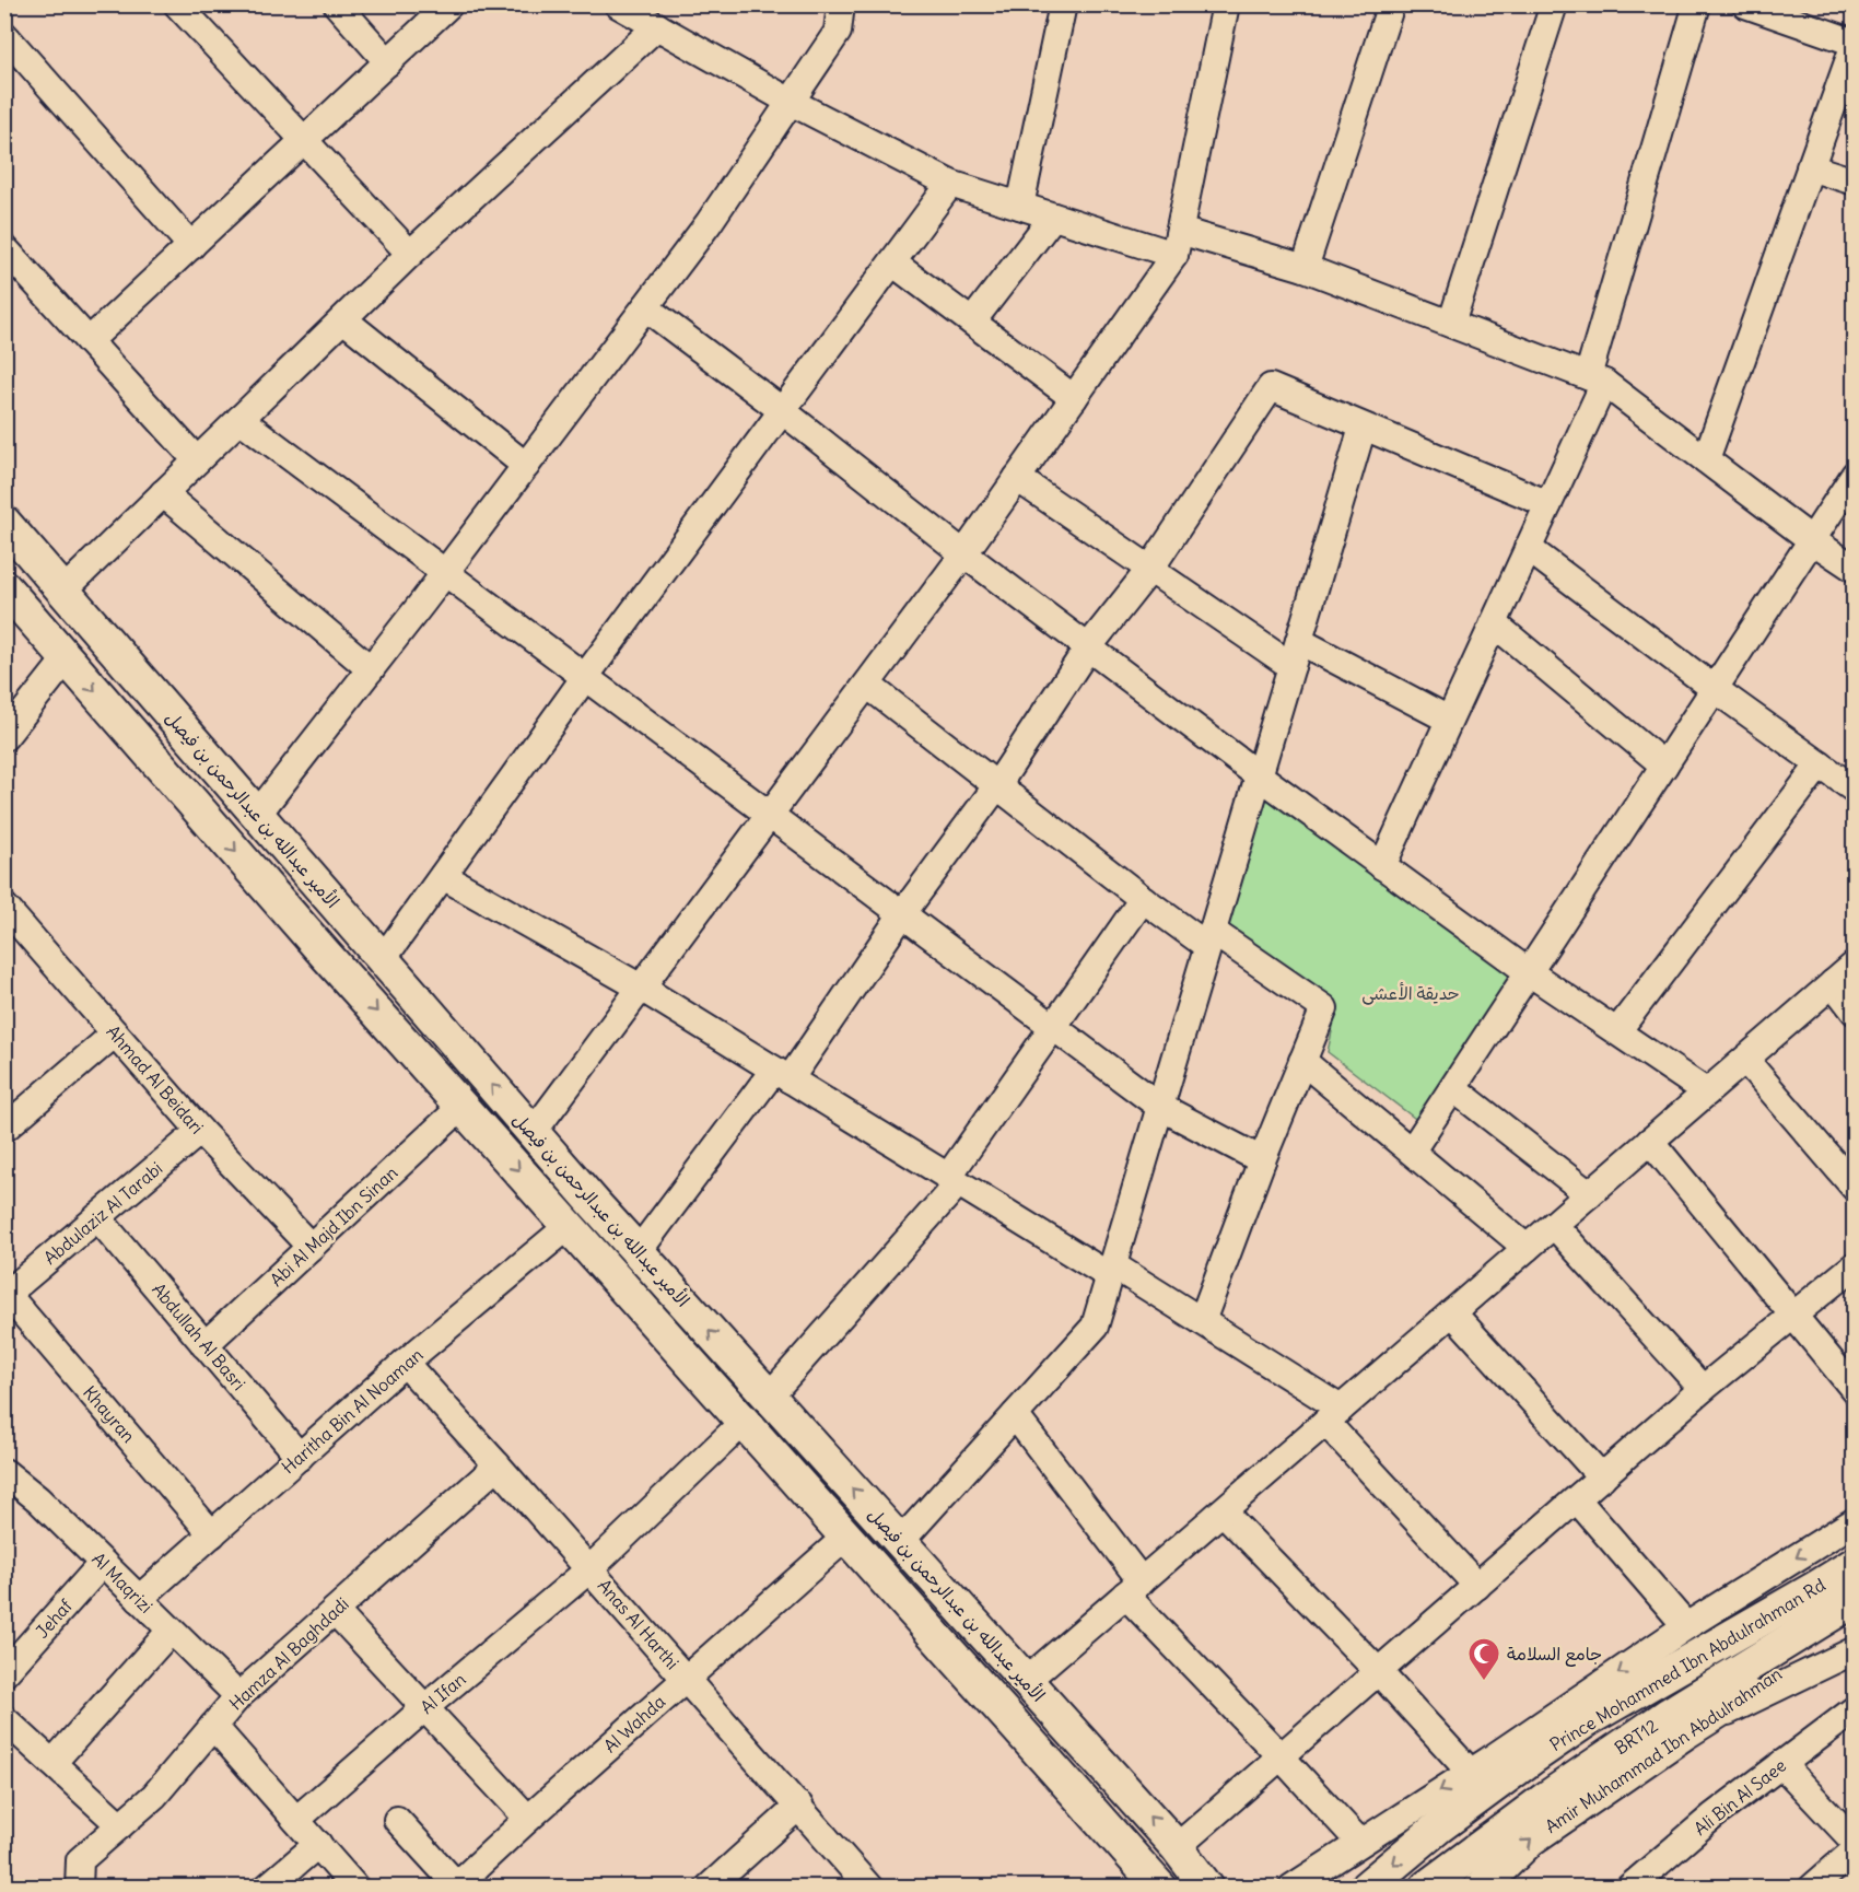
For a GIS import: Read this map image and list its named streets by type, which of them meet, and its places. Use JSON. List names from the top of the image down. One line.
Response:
{"streets":{"main road":["الأمير عبدالله بن عبدالرحمن بن فيصل","Prince Mohammed Ibn Abdulrahman Rd","BRT12","Amir Muhammad Ibn Abdulrahman"],"street":["Ahmad Al Beidari","Abdulaziz Al Tarabi","Abi Al Majd Ibn Sinan","Abdullah Al Basri","Haritha Bin Al Noaman","Khayran","Al Maqrizi","Jehaf","Anas Al Harthi","Hamza Al Baghdadi","Al Ifan","Al Wahda","Ali Bin Al Saee"]},"crossings":[["الأمير عبدالله بن عبدالرحمن بن فيصل","Abi Al Majd Ibn Sinan"],["الأمير عبدالله بن عبدالرحمن بن فيصل","Haritha Bin Al Noaman"],["الأمير عبدالله بن عبدالرحمن بن فيصل","Al Ifan"],["الأمير عبدالله بن عبدالرحمن بن فيصل","Al Wahda"],["Ahmad Al Beidari","Abdulaziz Al Tarabi"],["Ahmad Al Beidari","Abi Al Majd Ibn Sinan"],["Abdulaziz Al Tarabi","Abdullah Al Basri"],["Abdulaziz Al Tarabi","Khayran"],["Abi Al Majd Ibn Sinan","Abdullah Al Basri"],["Abdullah Al Basri","Haritha Bin Al Noaman"],["Haritha Bin Al Noaman","Khayran"],["Haritha Bin Al Noaman","Al Maqrizi"],["Haritha Bin Al Noaman","Anas Al Harthi"],["Al Maqrizi","Jehaf"],["Al Maqrizi","Hamza Al Baghdadi"],["Anas Al Harthi","Hamza Al Baghdadi"],["Anas Al Harthi","Al Ifan"],["Anas Al Harthi","Al Wahda"]],"one_way":["Amir Muhammad Ibn Abdulrahman"],"parks":["حديقة الأعشى"],"places":{"mosque":["جامع السلامة"]}}
